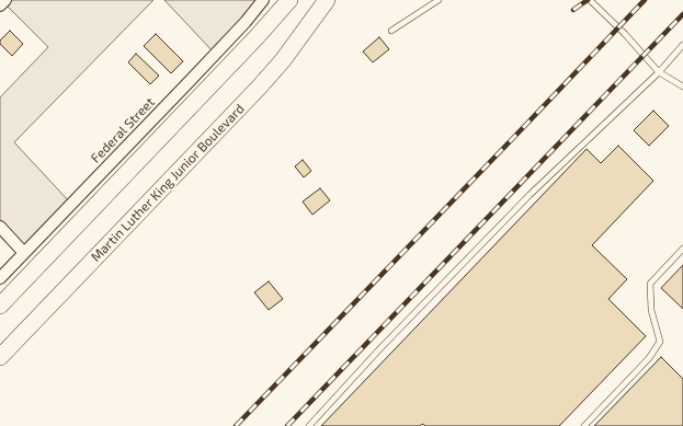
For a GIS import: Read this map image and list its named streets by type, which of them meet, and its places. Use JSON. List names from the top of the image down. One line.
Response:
{"streets":{"main road":["Martin Luther King Junior Boulevard"],"street":["Federal Street"]}}
